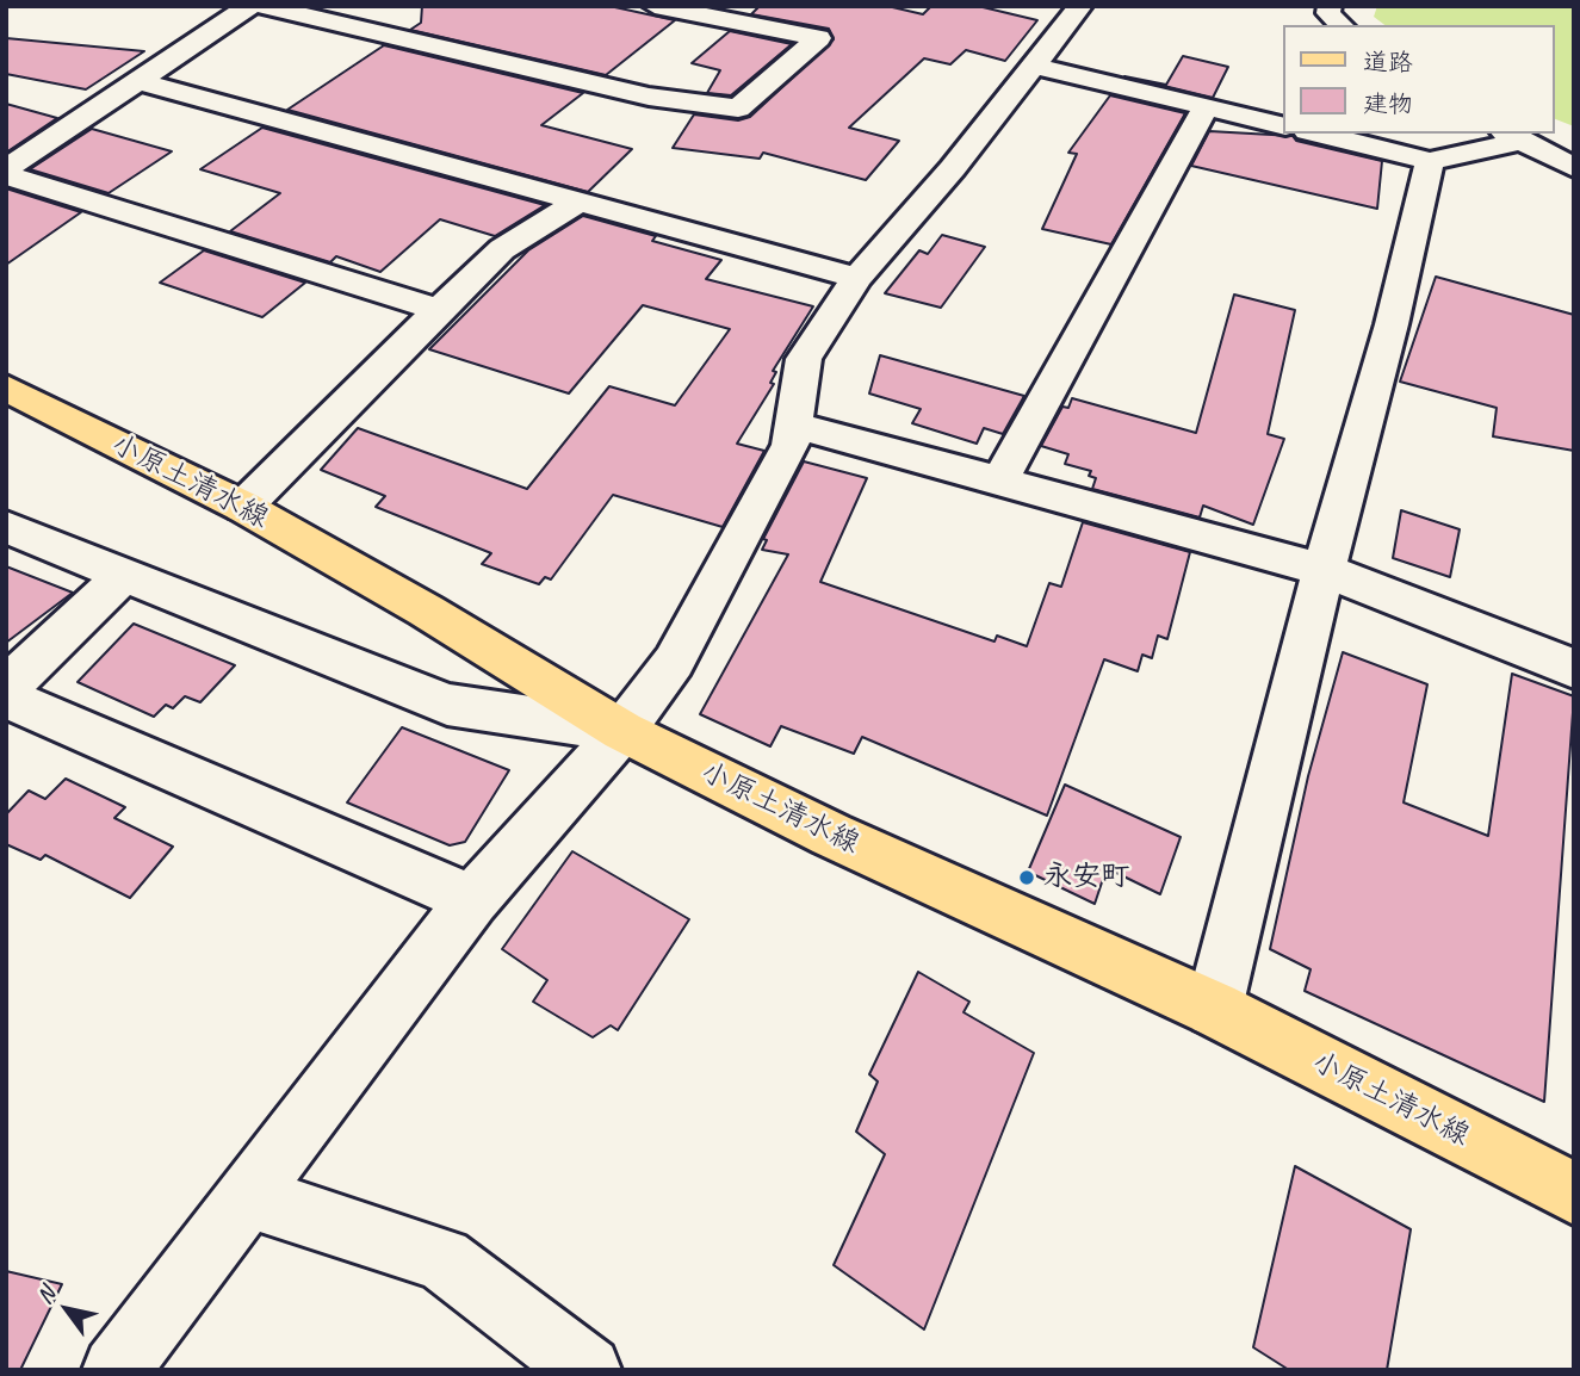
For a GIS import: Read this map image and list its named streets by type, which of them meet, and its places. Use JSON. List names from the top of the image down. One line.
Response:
{"streets":{"main road":["小原土清水線"]},"places":["永安町"],"legend":["道路","建物"],"north":"top left"}
